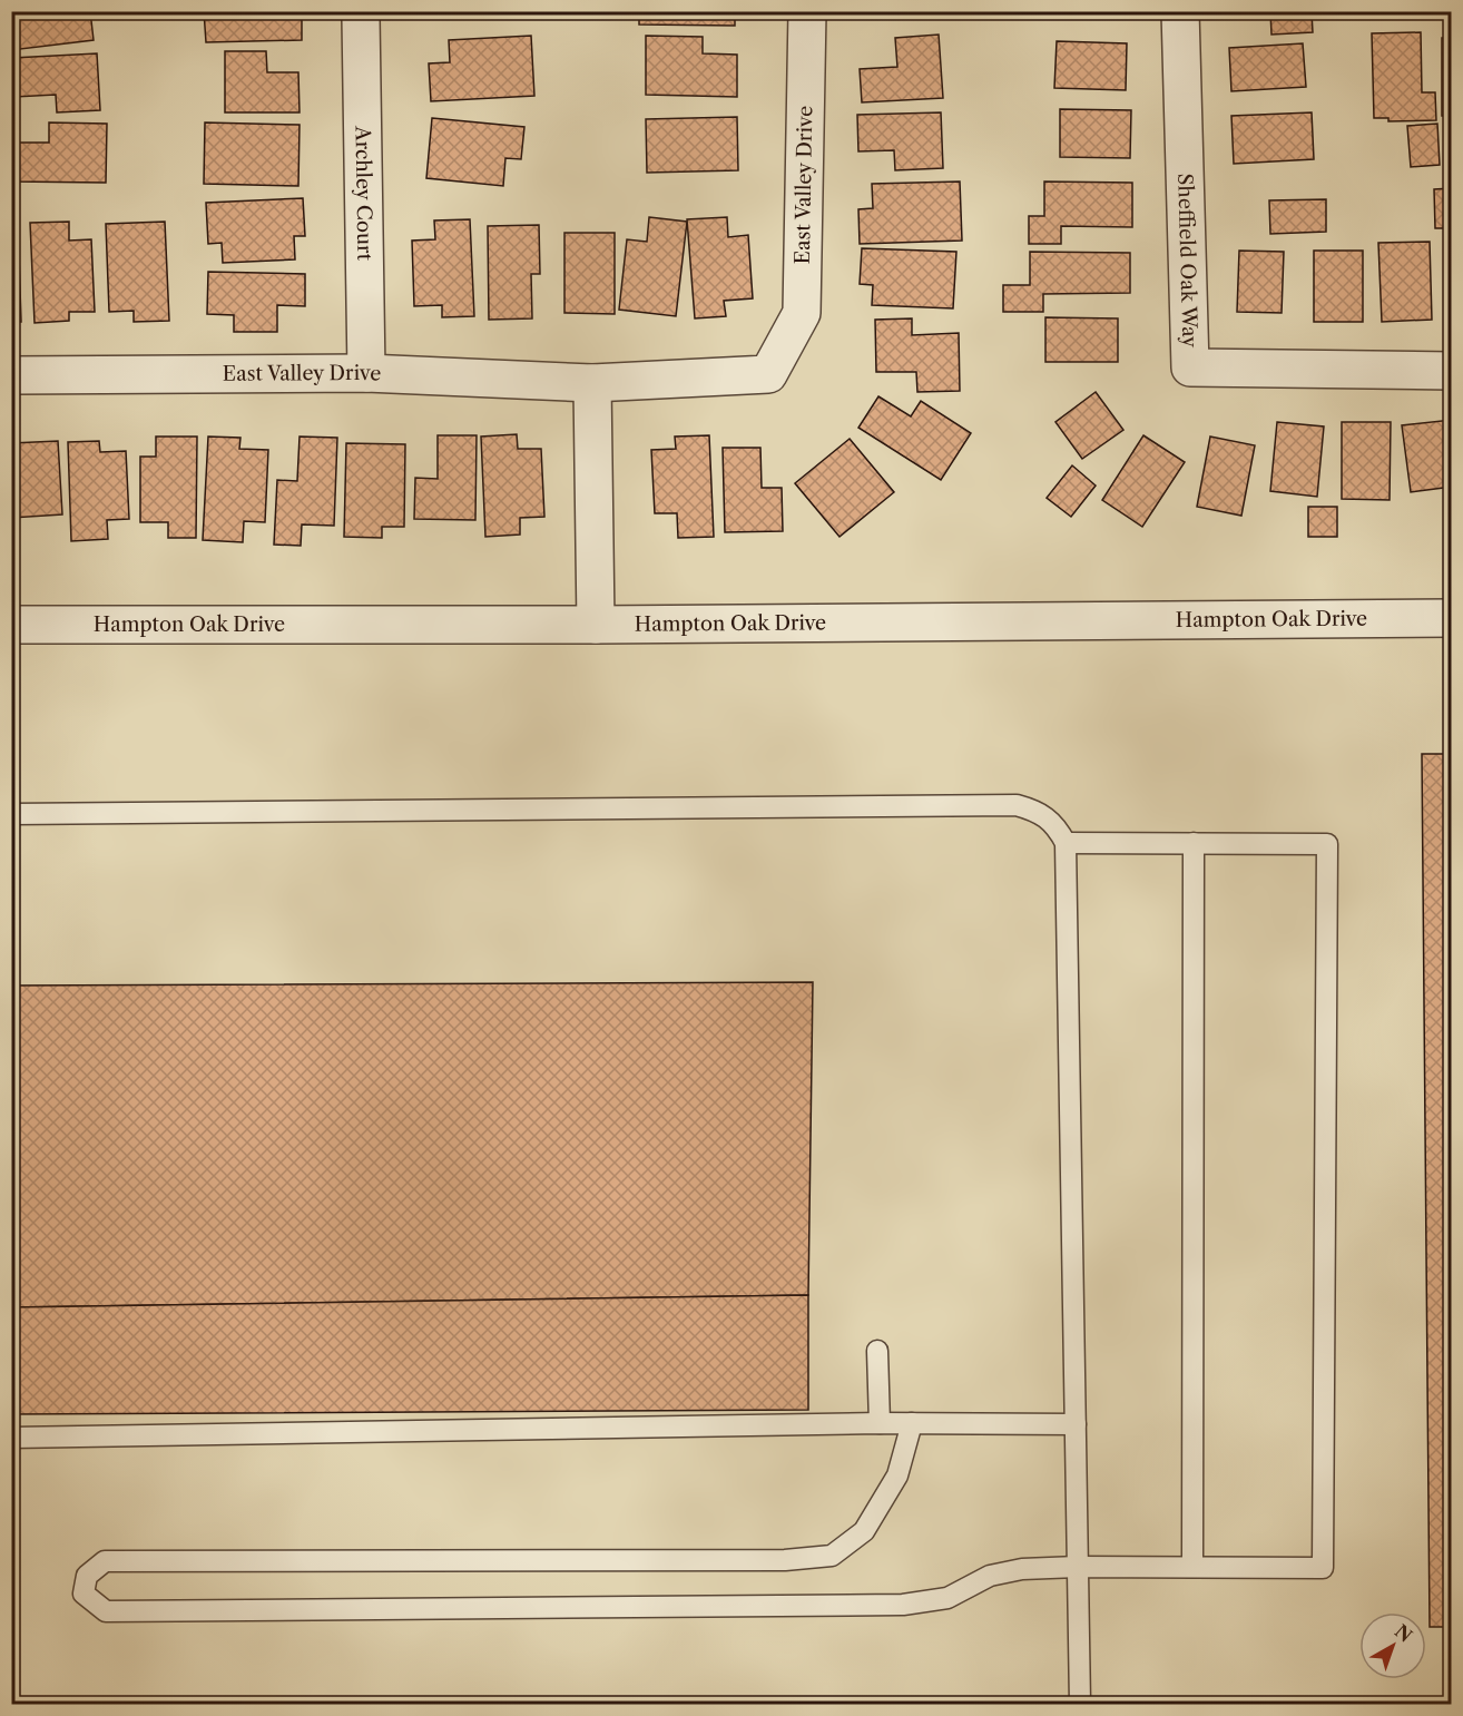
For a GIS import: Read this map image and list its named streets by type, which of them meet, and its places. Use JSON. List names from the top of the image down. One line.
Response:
{"streets":{"street":["East Valley Drive","Archley Court","Sheffield Oak Way","Hampton Oak Drive"]},"crossings":[["East Valley Drive","Archley Court"]],"north":"top right"}
